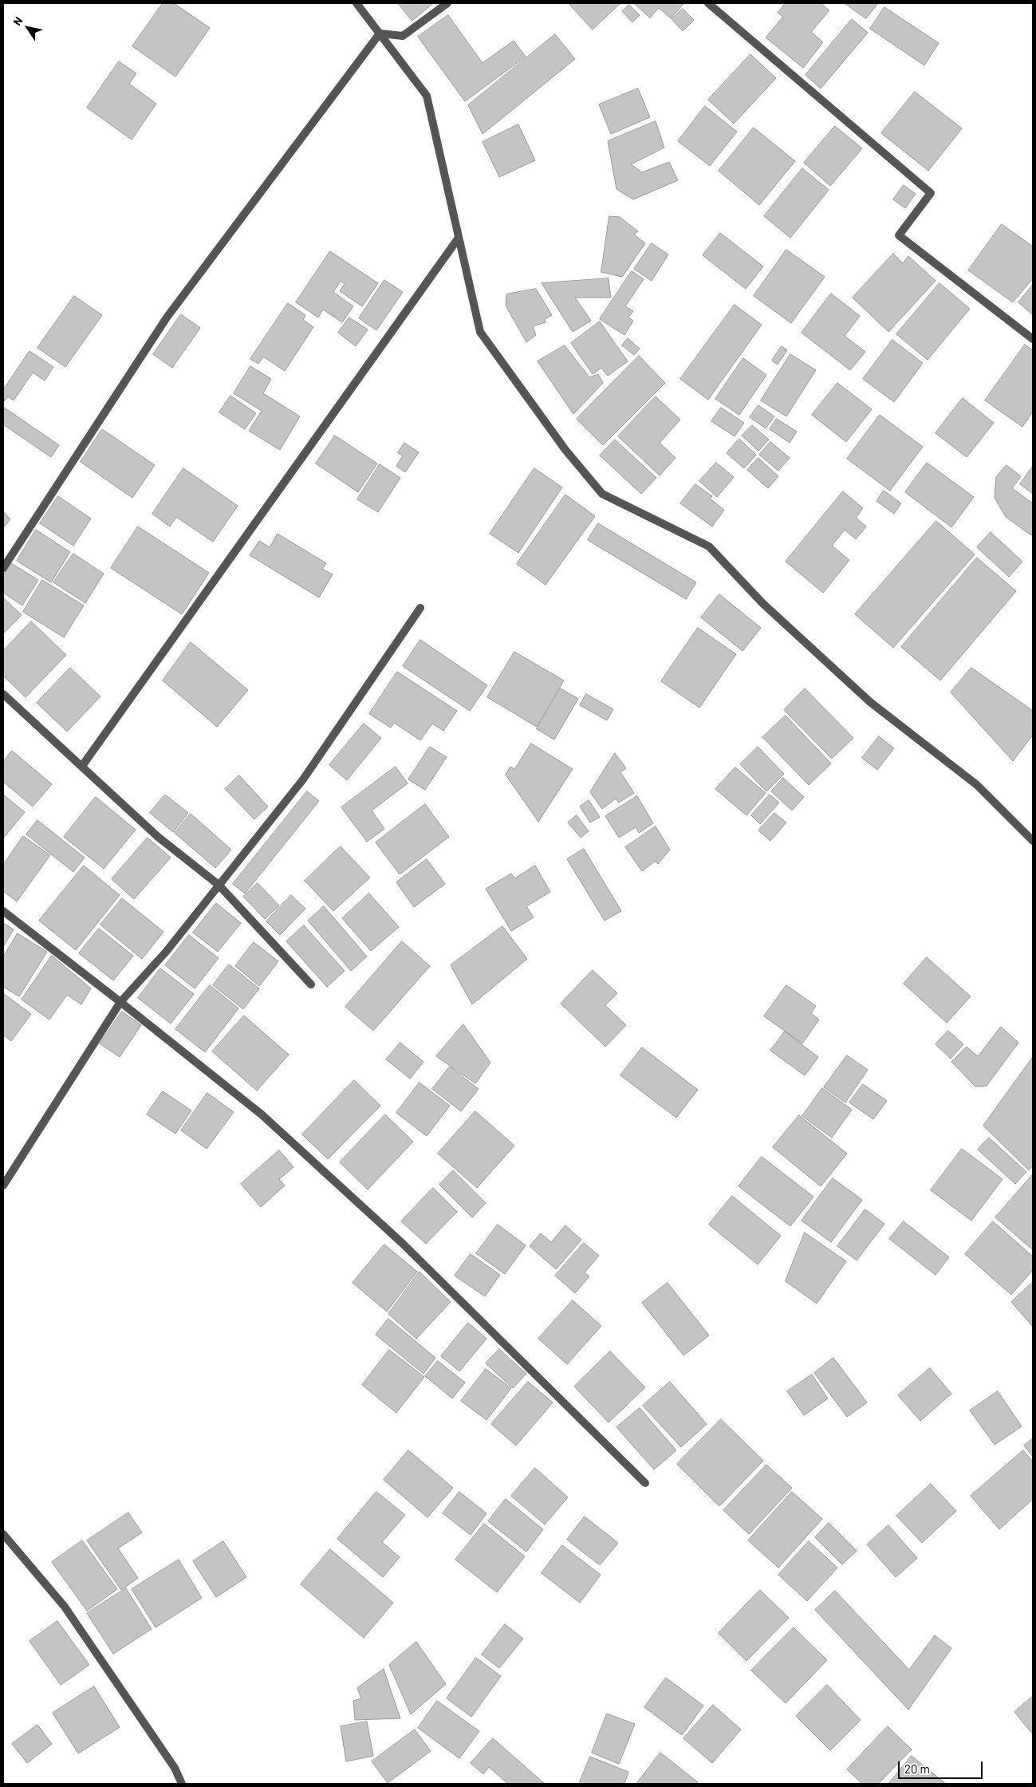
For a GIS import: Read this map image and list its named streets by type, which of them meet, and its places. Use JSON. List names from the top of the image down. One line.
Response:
{"scale_bar":"20 m","north":"top left"}
